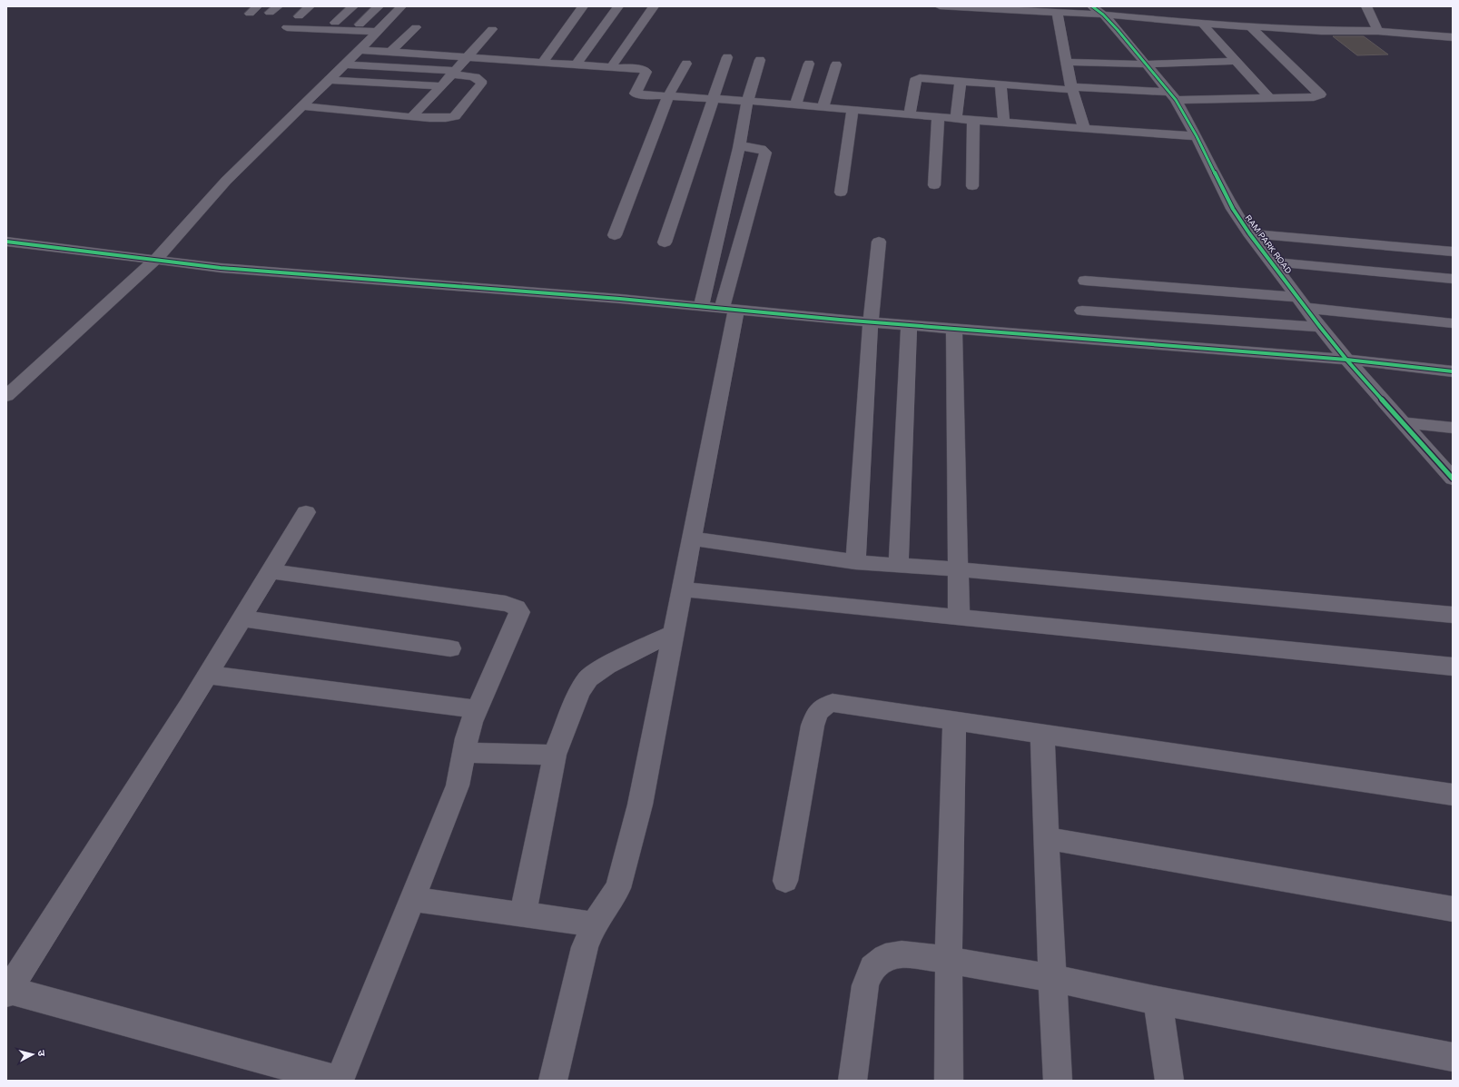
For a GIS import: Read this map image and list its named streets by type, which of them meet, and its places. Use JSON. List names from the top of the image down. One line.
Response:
{"streets":{"street":["RAM PARK ROAD"]},"north":"right"}
